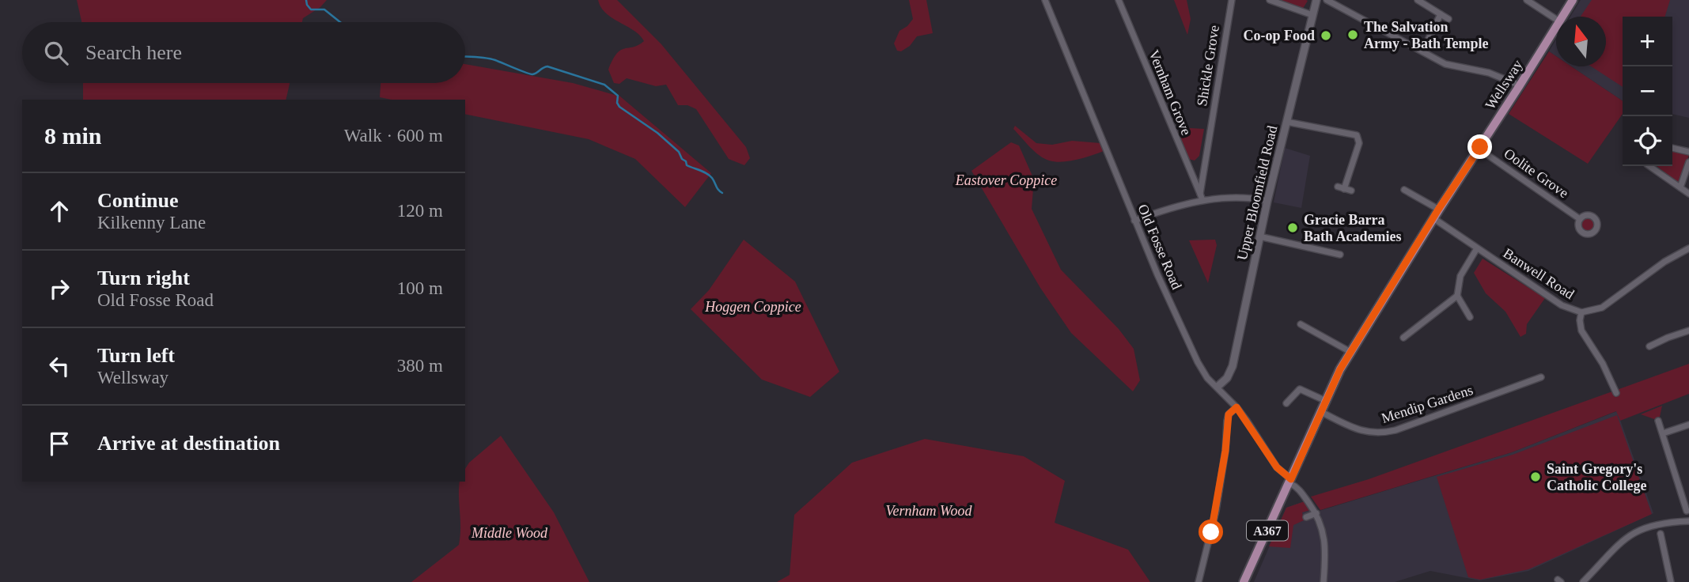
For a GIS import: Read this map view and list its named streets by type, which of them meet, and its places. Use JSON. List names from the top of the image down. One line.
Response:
{"streets":{"main road":["Wellsway","A367"],"street":["Shickle Grove","Vernham Grove","Oolite Grove","Upper Bloomfield Road","Old Fosse Road","Banwell Road","Mendip Gardens"]},"crossings":[["Shickle Grove","Vernham Grove"],["Wellsway","Oolite Grove"],["Wellsway","Old Fosse Road"],["Wellsway","Banwell Road"],["Wellsway","Mendip Gardens"],["Wellsway","A367"],["Upper Bloomfield Road","Old Fosse Road"],["Old Fosse Road","A367"]],"parks":["Eastover Coppice","Hoggen Coppice","Vernham Wood","Middle Wood"],"places":["The Salvation Army - Bath Temple","Co-op Food","Gracie Barra Bath Academies","Saint Gregory's Catholic College"],"north":"top","page":{"map_buttons":["+","−"],"search":"Search here","heading":["8 min","Walk · 600 m"],"list":[["Continue","Kilkenny Lane","120 m"],["Turn right","Old Fosse Road","100 m"],["Turn left","Wellsway","380 m"],"Arrive at destination"]}}
